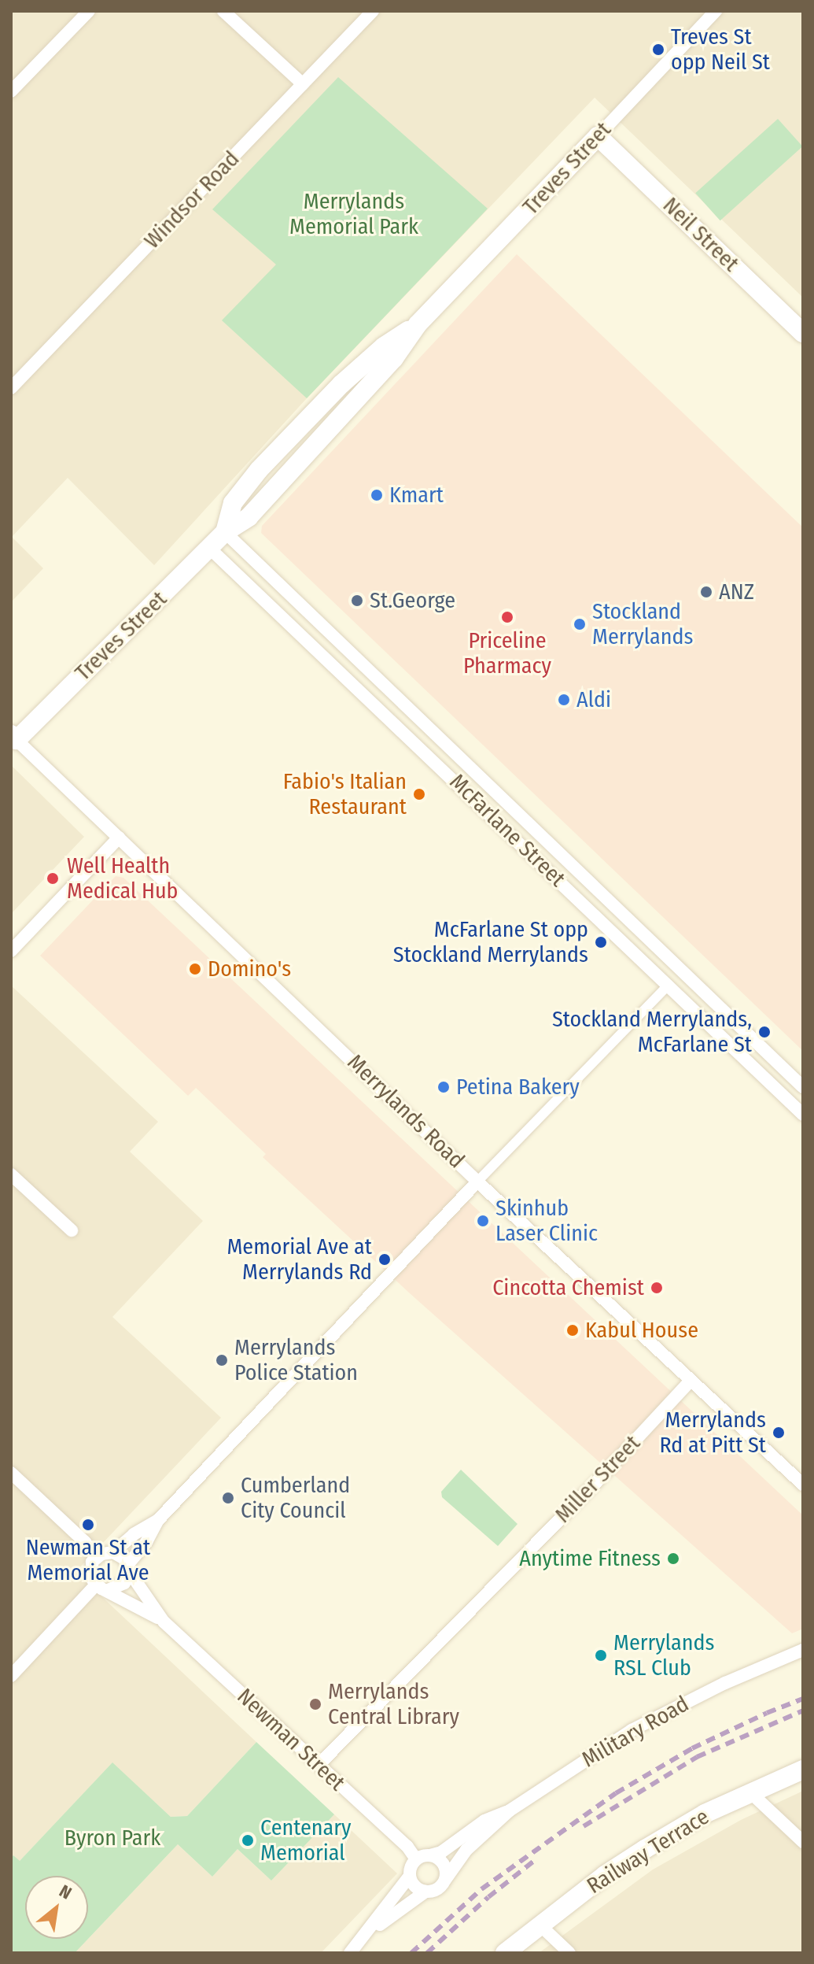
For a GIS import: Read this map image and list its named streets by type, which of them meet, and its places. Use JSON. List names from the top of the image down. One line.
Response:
{"streets":{"main road":["Treves Street","Neil Street","Railway Terrace"],"street":["Windsor Road","McFarlane Street","Merrylands Road","Miller Street","Military Road","Newman Street"]},"crossings":[["Treves Street","Neil Street"],["Treves Street","McFarlane Street"],["Treves Street","Merrylands Road"],["Merrylands Road","Miller Street"],["Miller Street","Newman Street"],["Military Road","Newman Street"]],"parks":["Merrylands Memorial Park","Byron Park"],"places":["Treves St opp Neil St","Kmart","ANZ","St.George","Priceline Pharmacy","Stockland Merrylands","Aldi","Fabio's Italian Restaurant","Well Health Medical Hub","McFarlane St opp Stockland Merrylands","Domino's","Stockland Merrylands, McFarlane St","Petina Bakery","Skinhub Laser Clinic","Memorial Ave at Merrylands Rd","Cincotta Chemist","Kabul House","Merrylands Police Station","Merrylands Rd at Pitt St","Cumberland City Council","Newman St at Memorial Ave","Anytime Fitness","Merrylands RSL Club","Merrylands Central Library","Centenary Memorial"],"north":"top right"}
